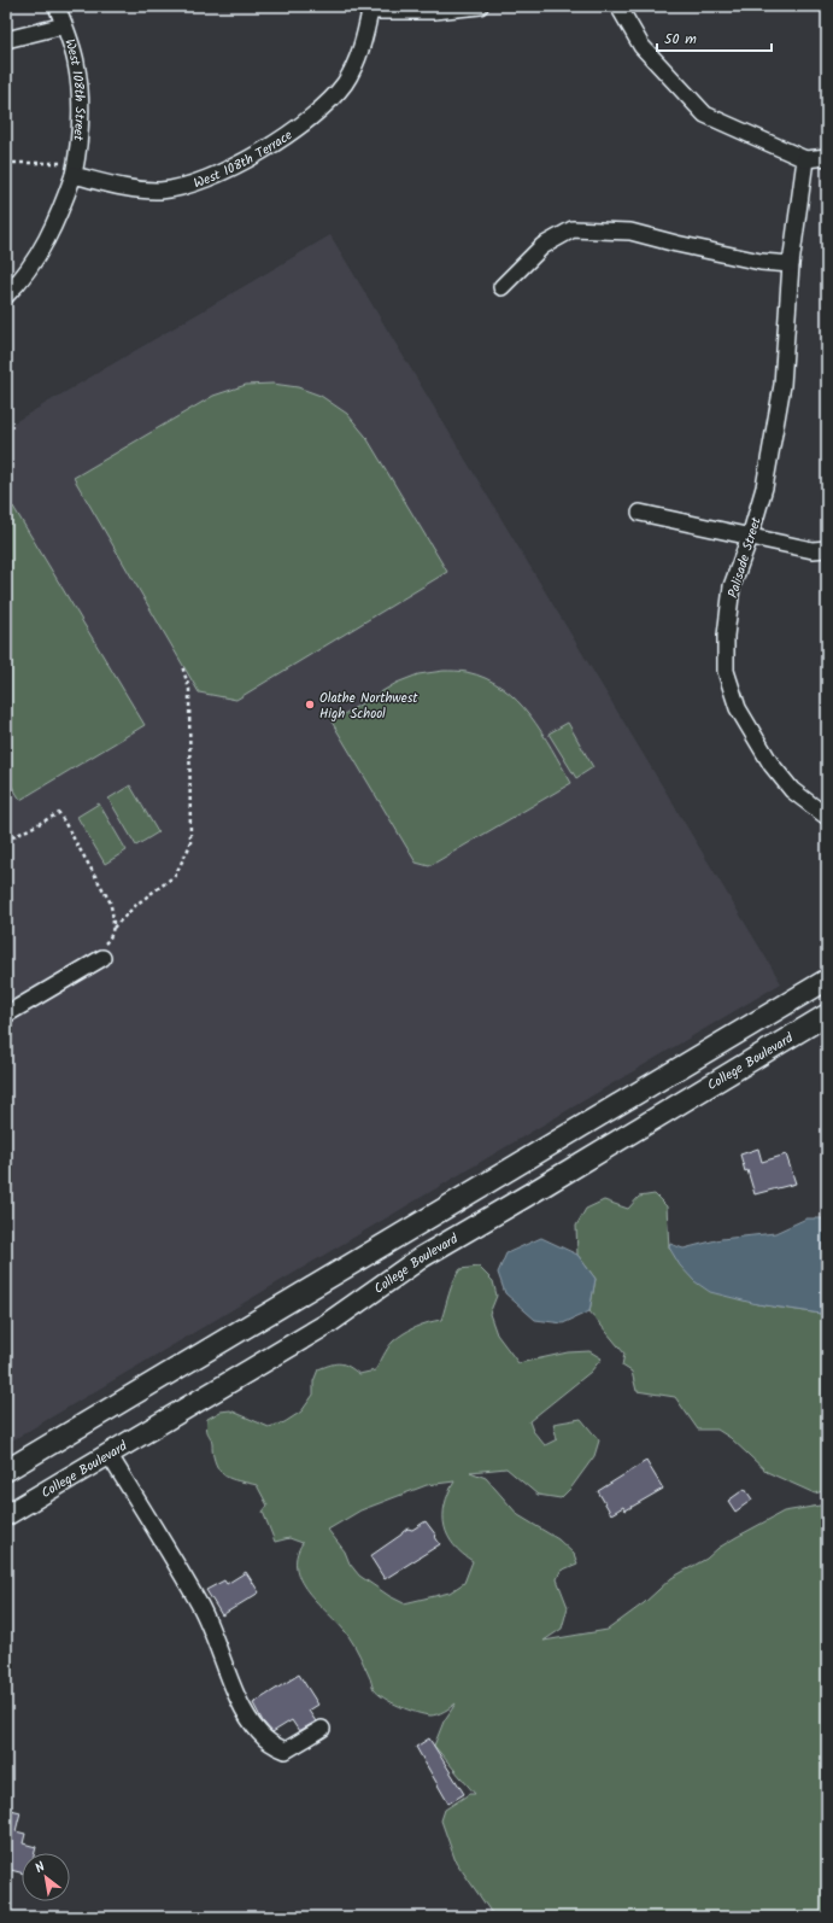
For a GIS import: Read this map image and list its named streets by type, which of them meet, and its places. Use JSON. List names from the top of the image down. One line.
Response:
{"streets":{"main road":["College Boulevard"],"street":["West 108th Street","West 108th Terrace","Palisade Street"]},"crossings":[["West 108th Street","West 108th Terrace"]],"places":["Olathe Northwest High School"],"scale_bar":"50 m","north":"top left"}
